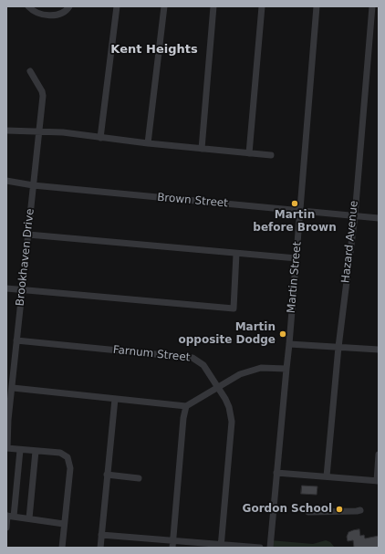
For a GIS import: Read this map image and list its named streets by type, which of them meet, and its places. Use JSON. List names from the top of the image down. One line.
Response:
{"streets":{"street":["Brown Street","Hazard Avenue","Brookhaven Drive","Martin Street","Farnum Street"]},"crossings":[["Brown Street","Hazard Avenue"],["Brown Street","Brookhaven Drive"],["Brown Street","Martin Street"],["Brookhaven Drive","Farnum Street"]],"districts":["Kent Heights"],"places":["Martin before Brown","Martin opposite Dodge","Gordon School"]}
